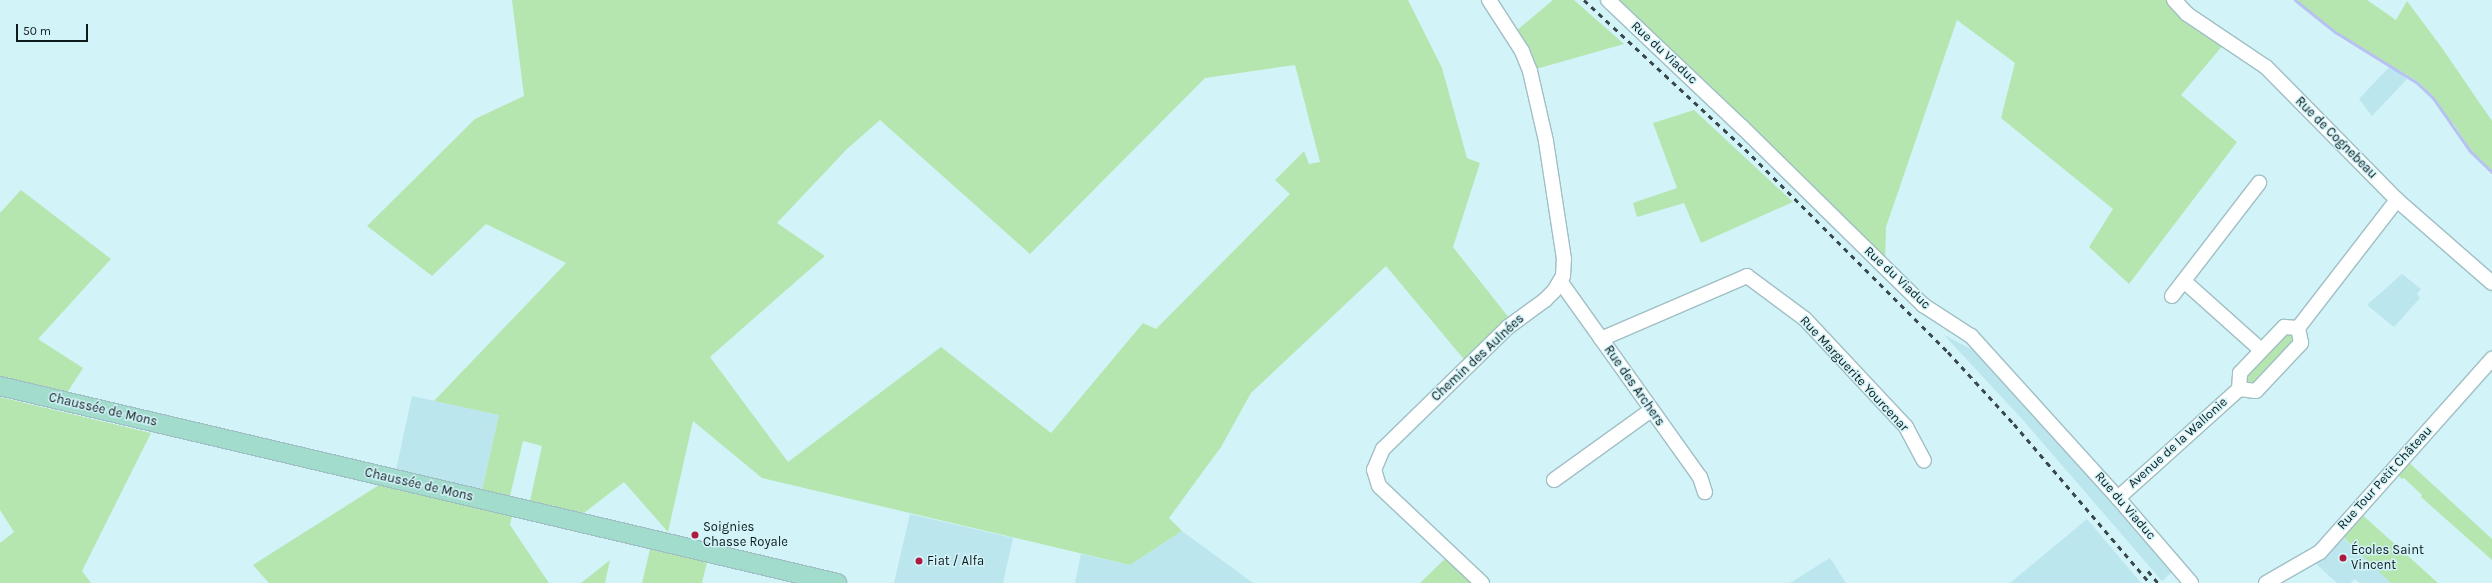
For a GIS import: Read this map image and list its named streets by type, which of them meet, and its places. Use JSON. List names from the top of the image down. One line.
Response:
{"streets":{"main road":["Chaussée de Mons"],"street":["Rue du Viaduc","Rue de Cognebeau","Chemin des Aulnées","Rue Marguerite Yourcenar","Rue des Archers","Avenue de la Wallonie","Rue Tour Petit Château"]},"crossings":[["Rue du Viaduc","Avenue de la Wallonie"],["Chemin des Aulnées","Rue des Archers"],["Rue Marguerite Yourcenar","Rue des Archers"]],"places":["Soignies Chasse Royale","Écoles Saint Vincent","Fiat / Alfa"],"scale_bar":"50 m"}
